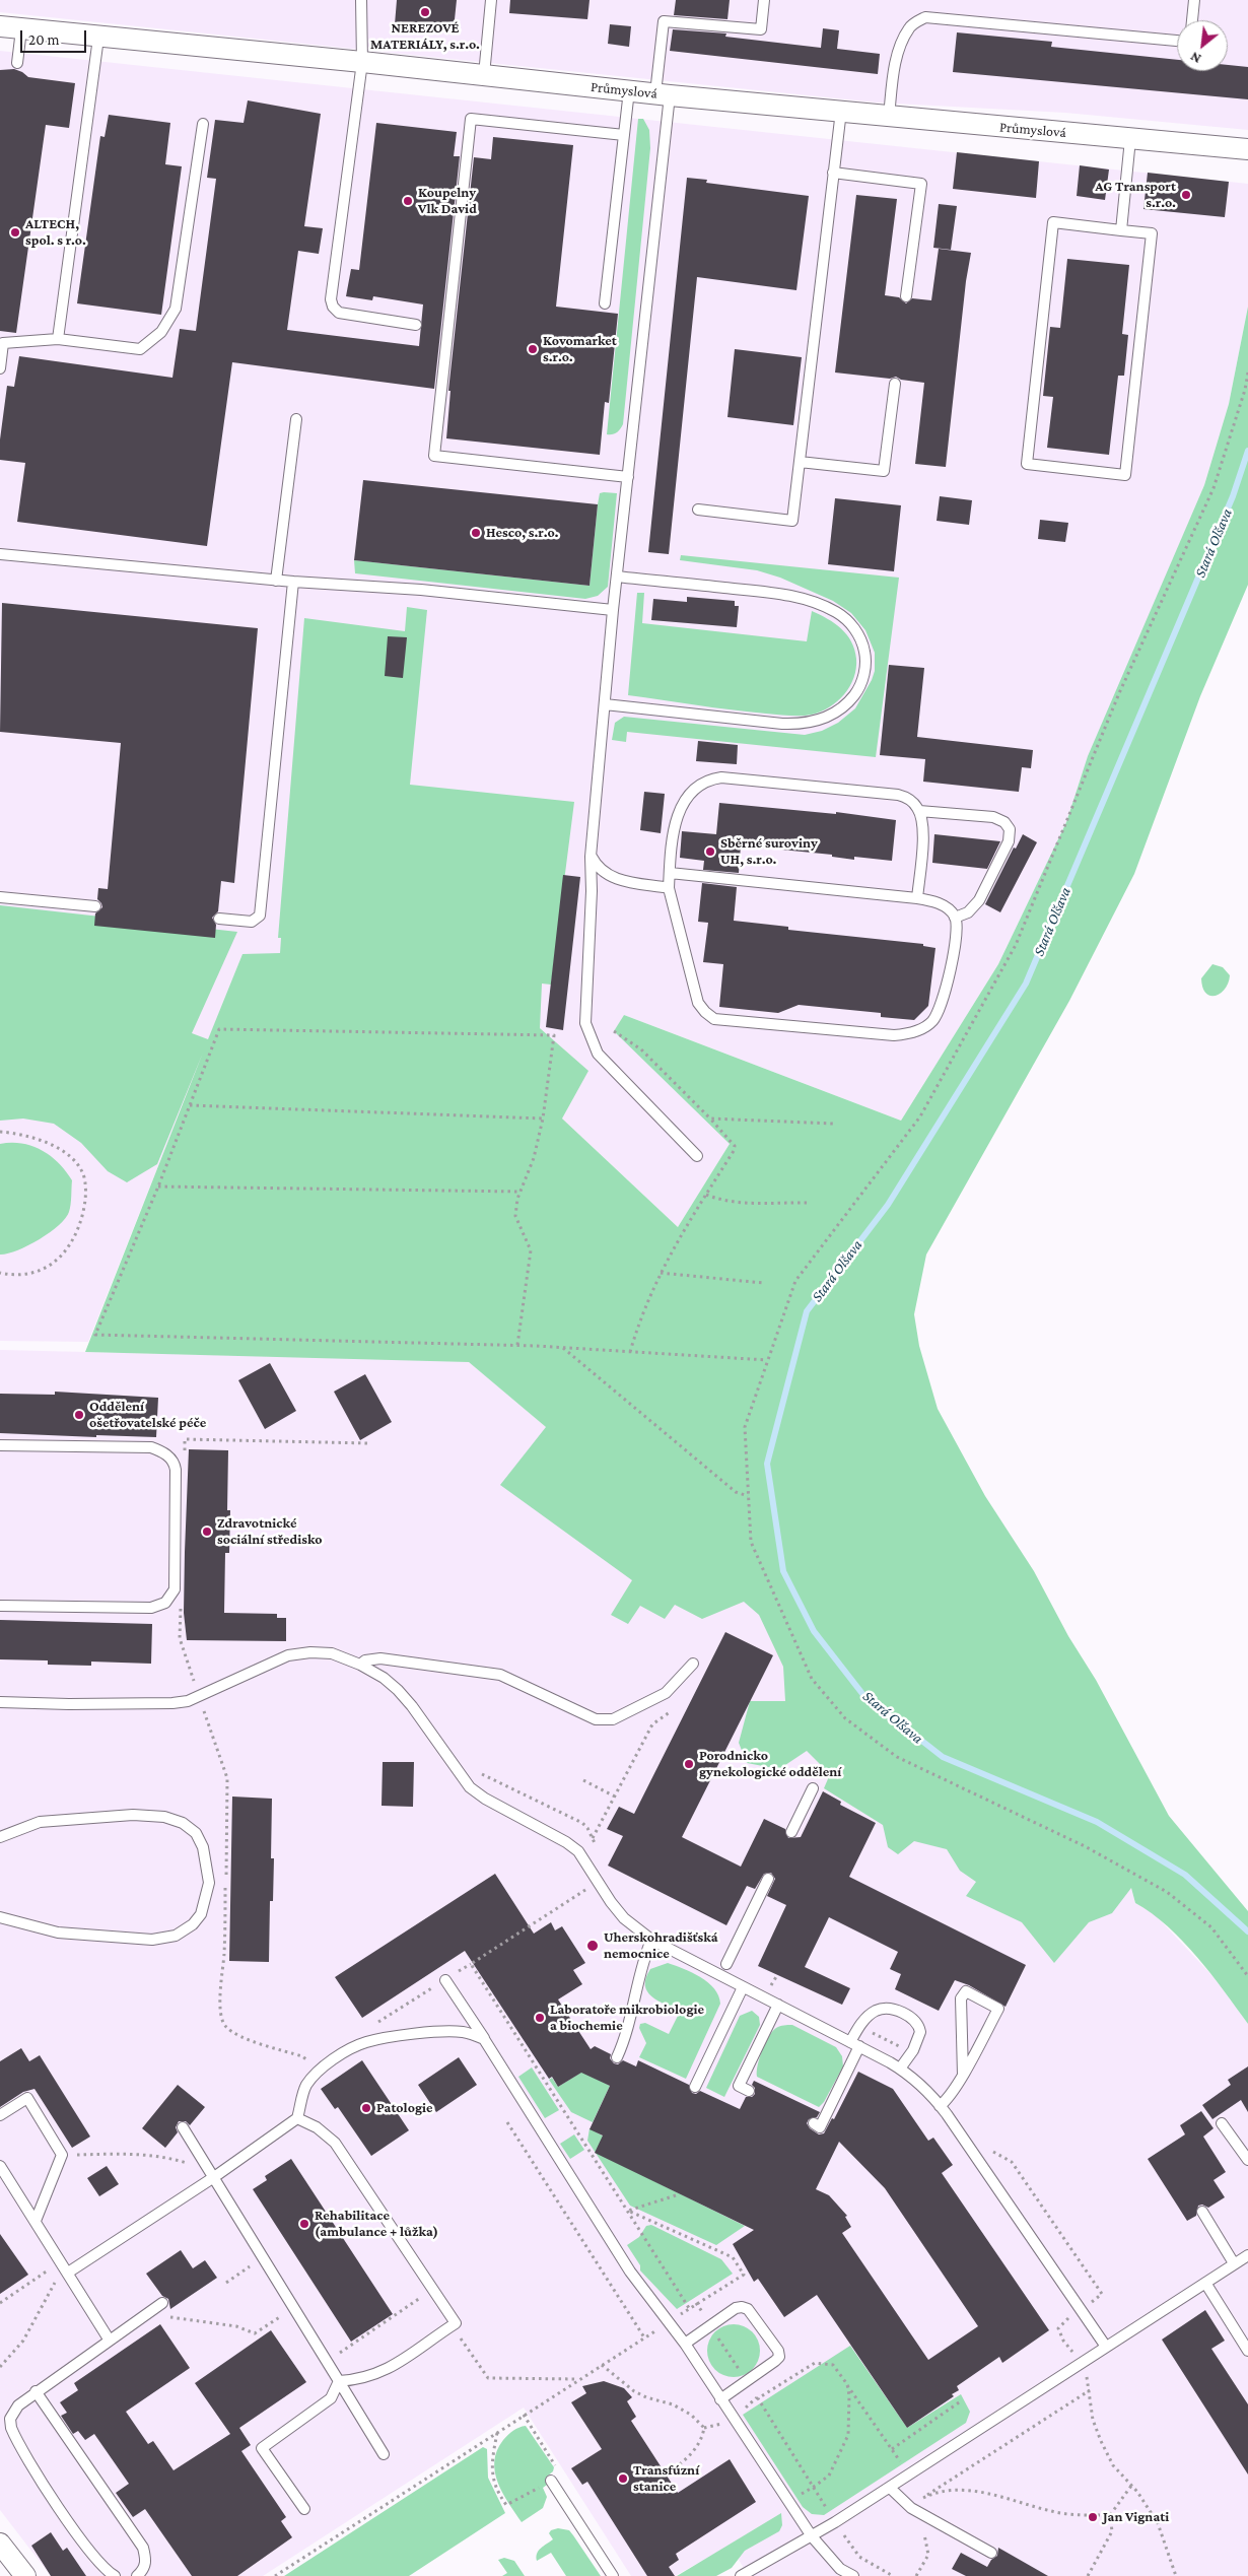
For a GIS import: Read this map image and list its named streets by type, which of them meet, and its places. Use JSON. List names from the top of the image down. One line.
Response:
{"streets":{"street":["Průmyslová"]},"water":["Stará Olšava"],"places":["NEREZOVÉ MATERIÁLY, s.r.o.","AG Transport s.r.o.","Koupelny Vlk David","ALTECH, spol. s r.o.","Kovomarket s.r.o.","Hesco, s.r.o.","Sběrné suroviny UH, s.r.o.","Oddělení ošetřovatelské péče","Zdravotnické sociální středisko","Porodnicko gynekologické oddělení","Uherskohradišťská nemocnice","Laboratoře mikrobiologie a biochemie","Patologie","Rehabilitace (ambulance + lůžka)","Transfúzní stanice","Jan Vignati"],"scale_bar":"20 m","north":"bottom left"}
